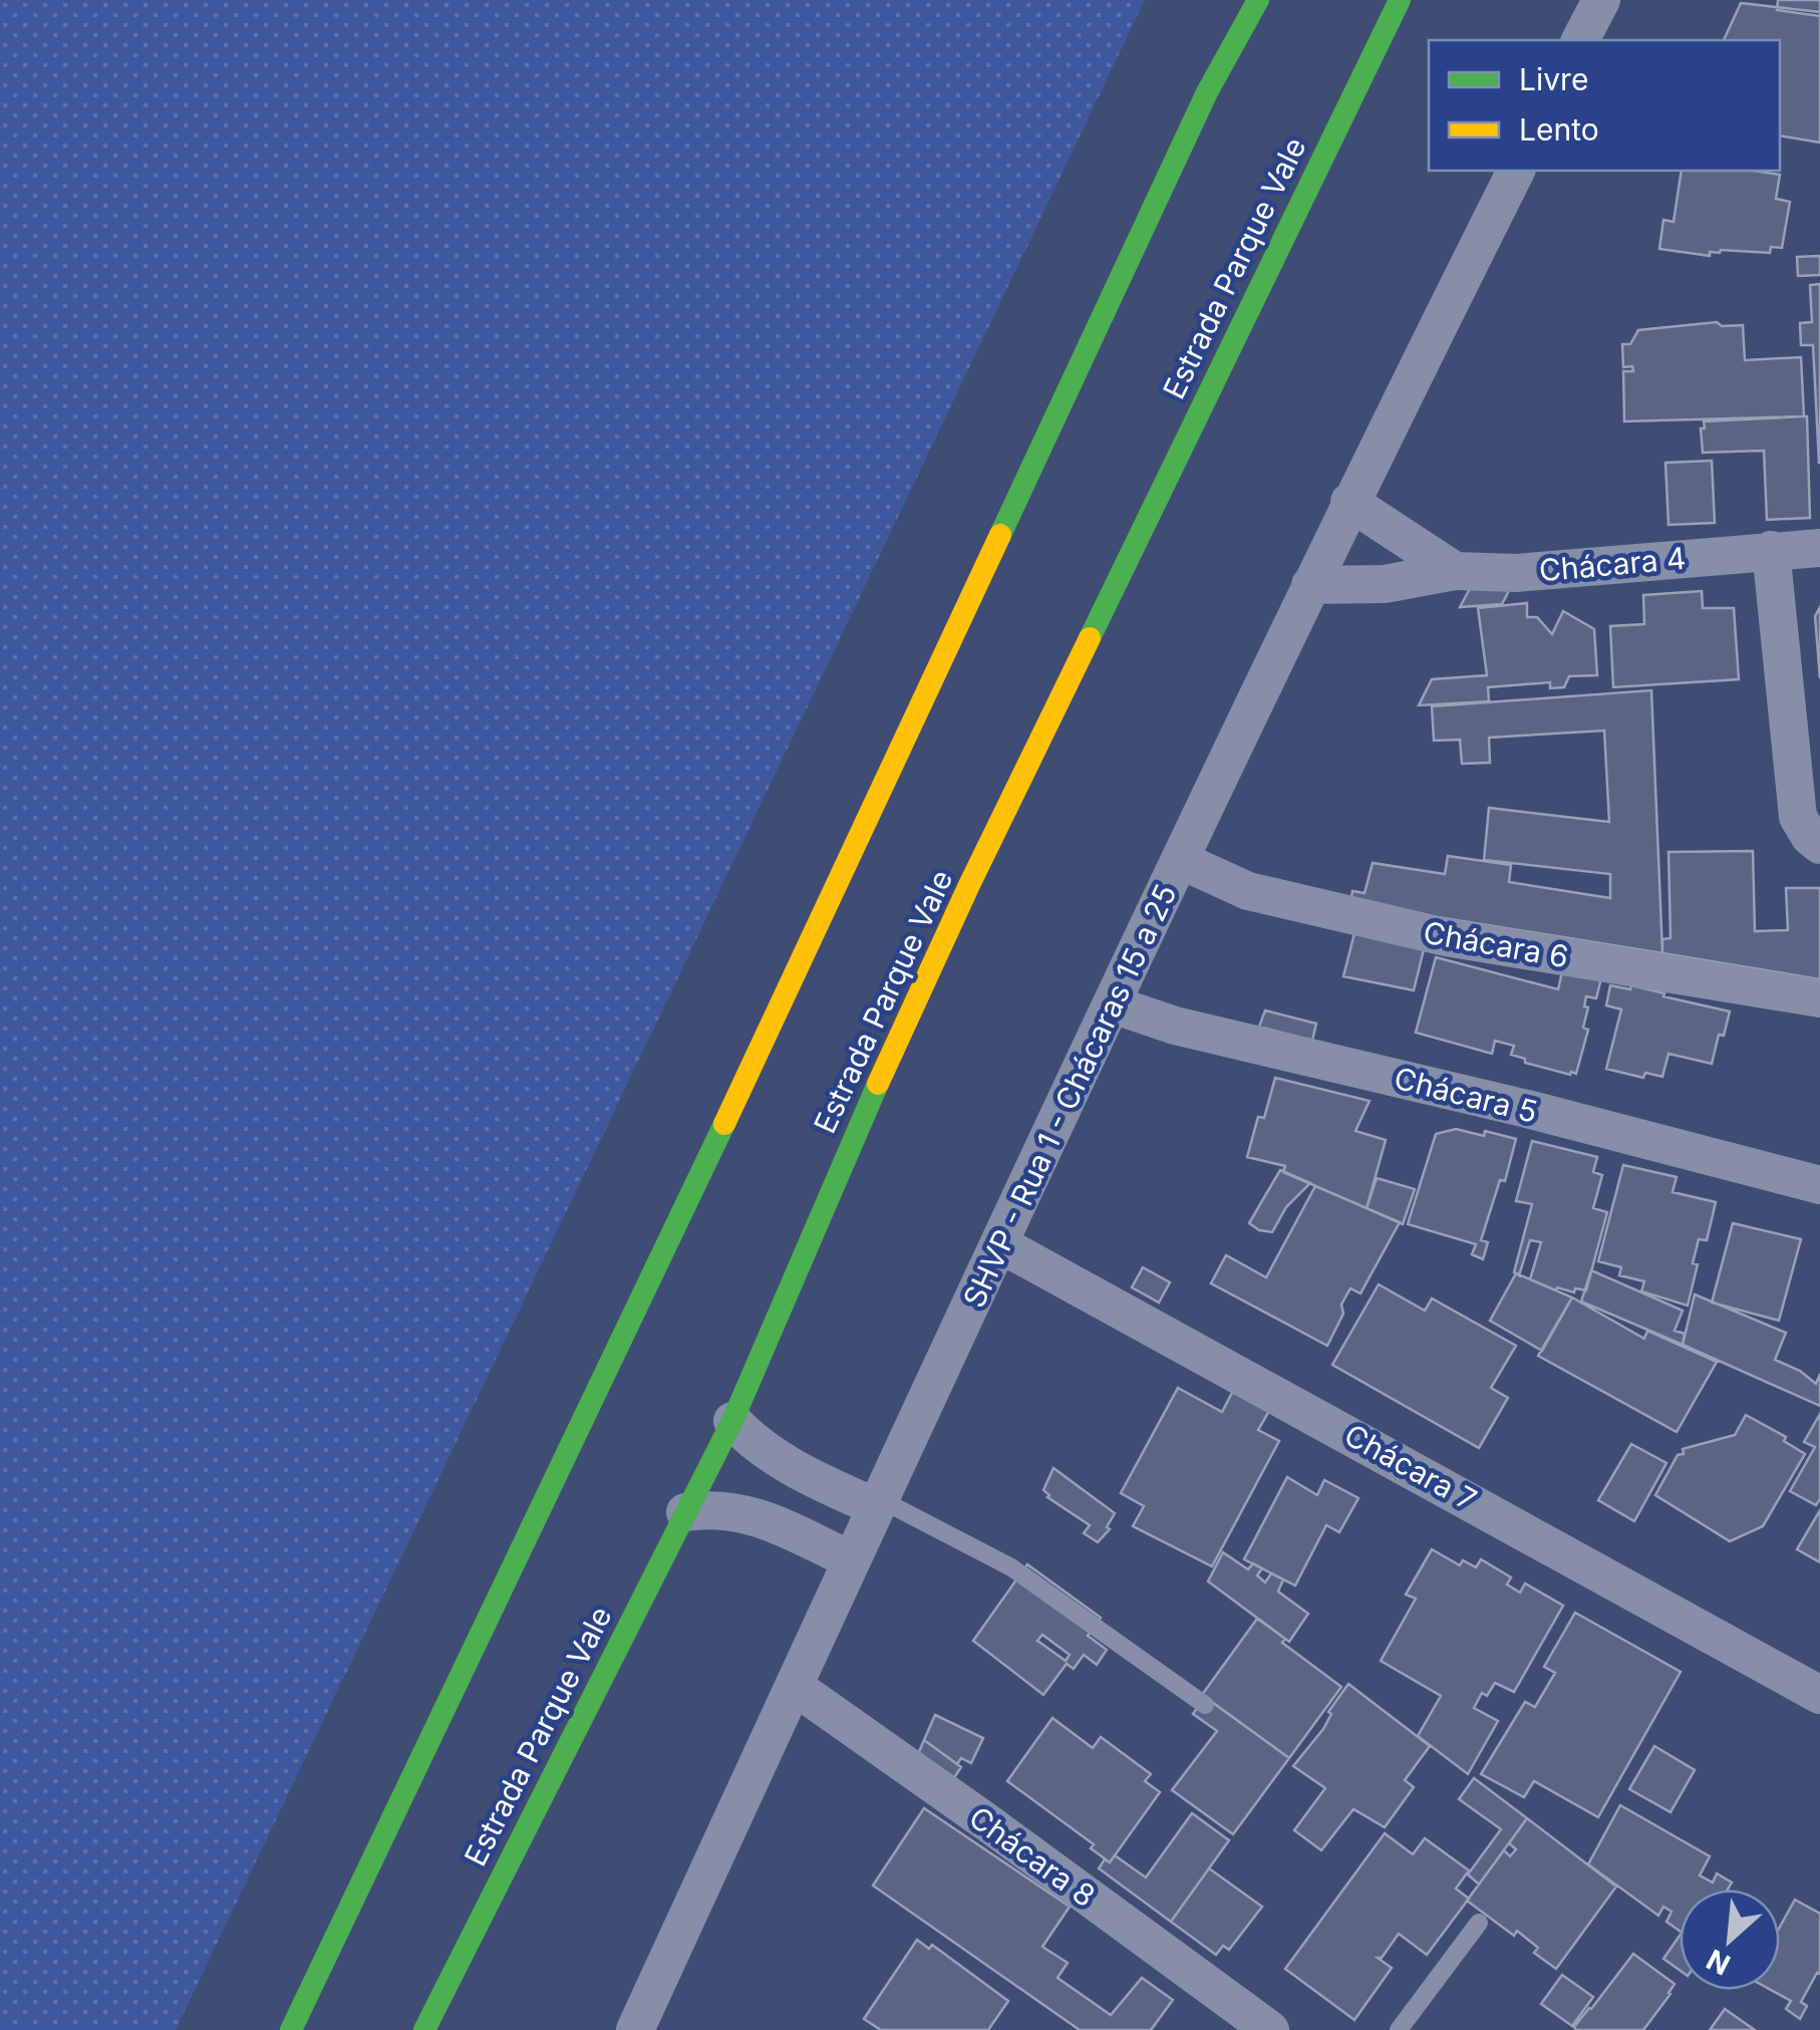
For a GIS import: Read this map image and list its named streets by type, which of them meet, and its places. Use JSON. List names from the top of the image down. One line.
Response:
{"streets":{"main road":["Estrada Parque Vale"],"street":["Chácara 4","Chácara 6","Chácara 5","SHVP - Rua 1 - Chácaras 15 a 25","Chácara 7","Chácara 8"]},"crossings":[["Chácara 4","SHVP - Rua 1 - Chácaras 15 a 25"],["Chácara 6","SHVP - Rua 1 - Chácaras 15 a 25"],["Chácara 5","SHVP - Rua 1 - Chácaras 15 a 25"],["SHVP - Rua 1 - Chácaras 15 a 25","Chácara 7"],["SHVP - Rua 1 - Chácaras 15 a 25","Chácara 8"]],"legend":["Livre","Lento"],"north":"bottom left"}
